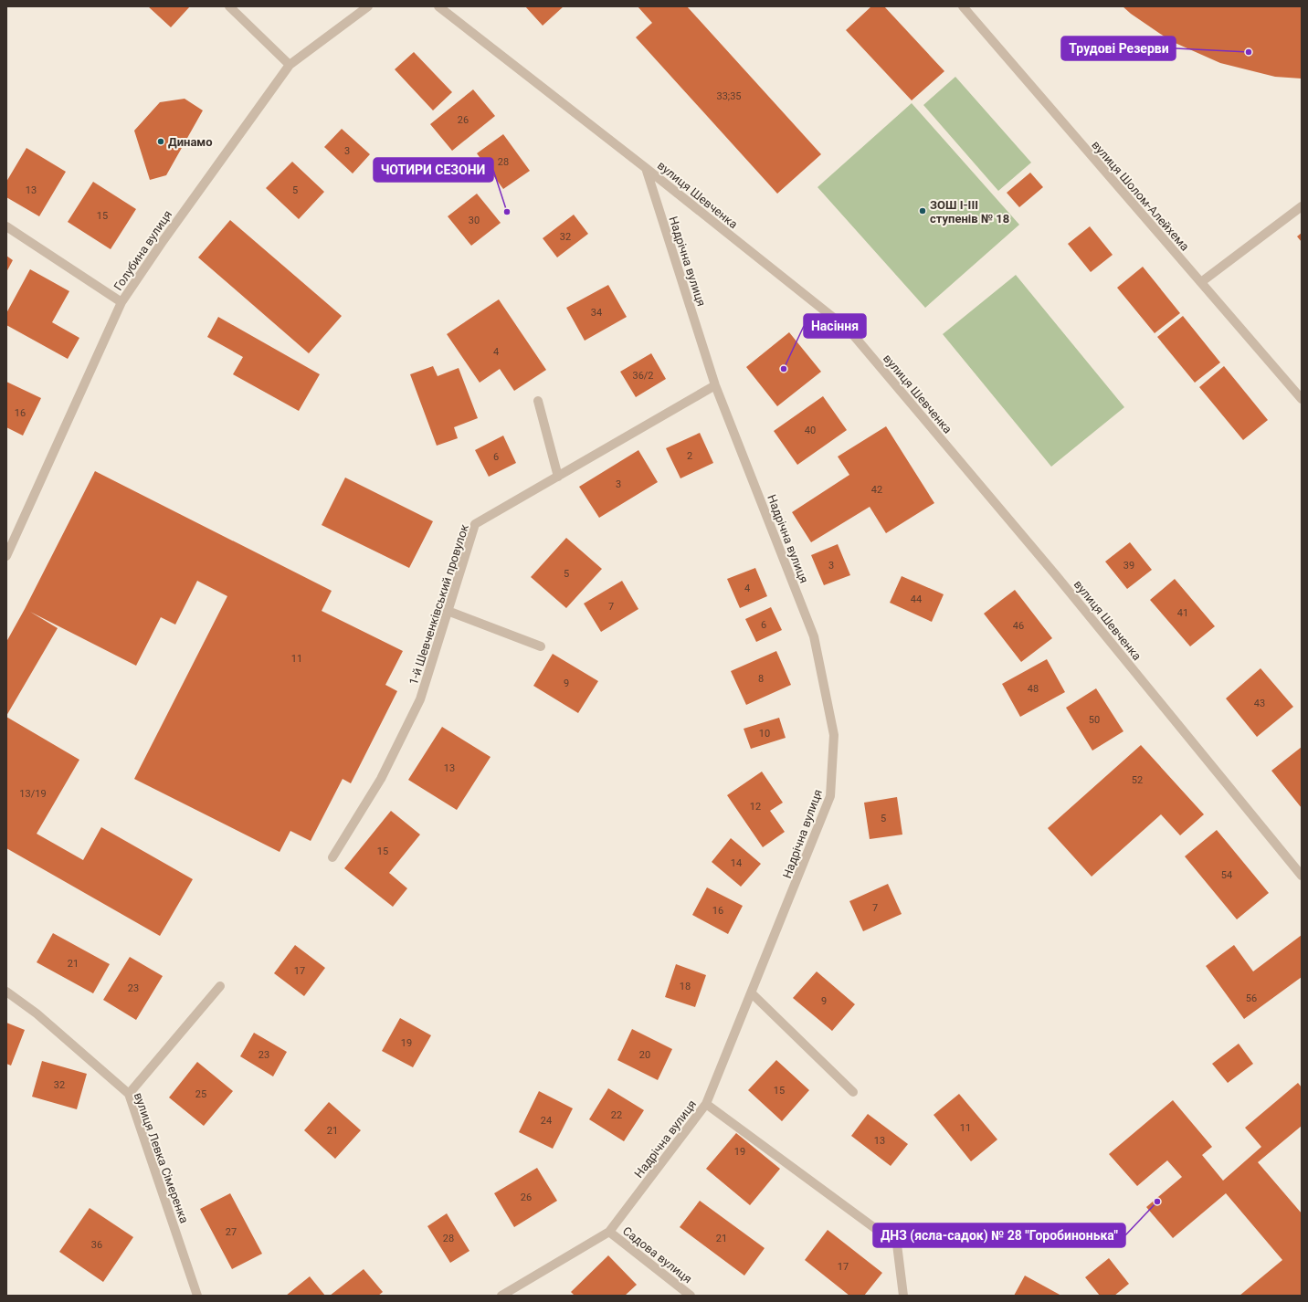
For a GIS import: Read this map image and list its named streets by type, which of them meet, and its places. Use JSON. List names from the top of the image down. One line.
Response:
{"streets":{"street":["вулиця Шевченка","вулиця Шолом-Алейхема","Голубина вулиця","Надрічна вулиця","1-й Шевченківський провулок","вулиця Левка Сімеренка","Садова вулиця"]},"crossings":[["вулиця Шевченка","Надрічна вулиця"],["Надрічна вулиця","1-й Шевченківський провулок"],["Надрічна вулиця","Садова вулиця"]],"places":["Трудові Резерви","Динамо","ЗОШ І-ІІІ ступенів № 18","ЧОТИРИ СЕЗОНИ","Насіння","ДНЗ (ясла-садок) № 28 \"Горобинонька\""],"house_numbers":["33;35","26","3","28","13","5","15","30","32","34","4","36/2","16","40","2","6","3","42","3","39","5","4","44","7","41","6","46","11","8","9","48","43","50","10","13","52","13/19","12","5","15","14","54","7","16","21","17","18","23","56","9","19","23","20","32","15","25","22","24","11","21","13","19","26","27","28","21","36","17"]}
